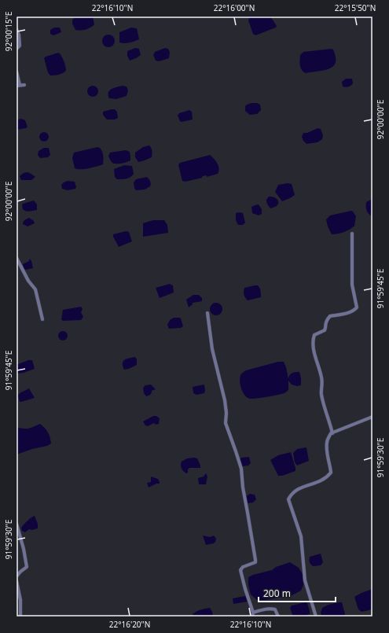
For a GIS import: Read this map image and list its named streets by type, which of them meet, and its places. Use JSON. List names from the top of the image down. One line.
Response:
{"scale_bar":"200 m","coordinates":["22°16'10\"N","22°16'00\"N","22°15'50\"N","92°00'15\"E","92°00'00\"E","91°59'45\"E","91°59'30\"E","22°16'20\"N"]}
